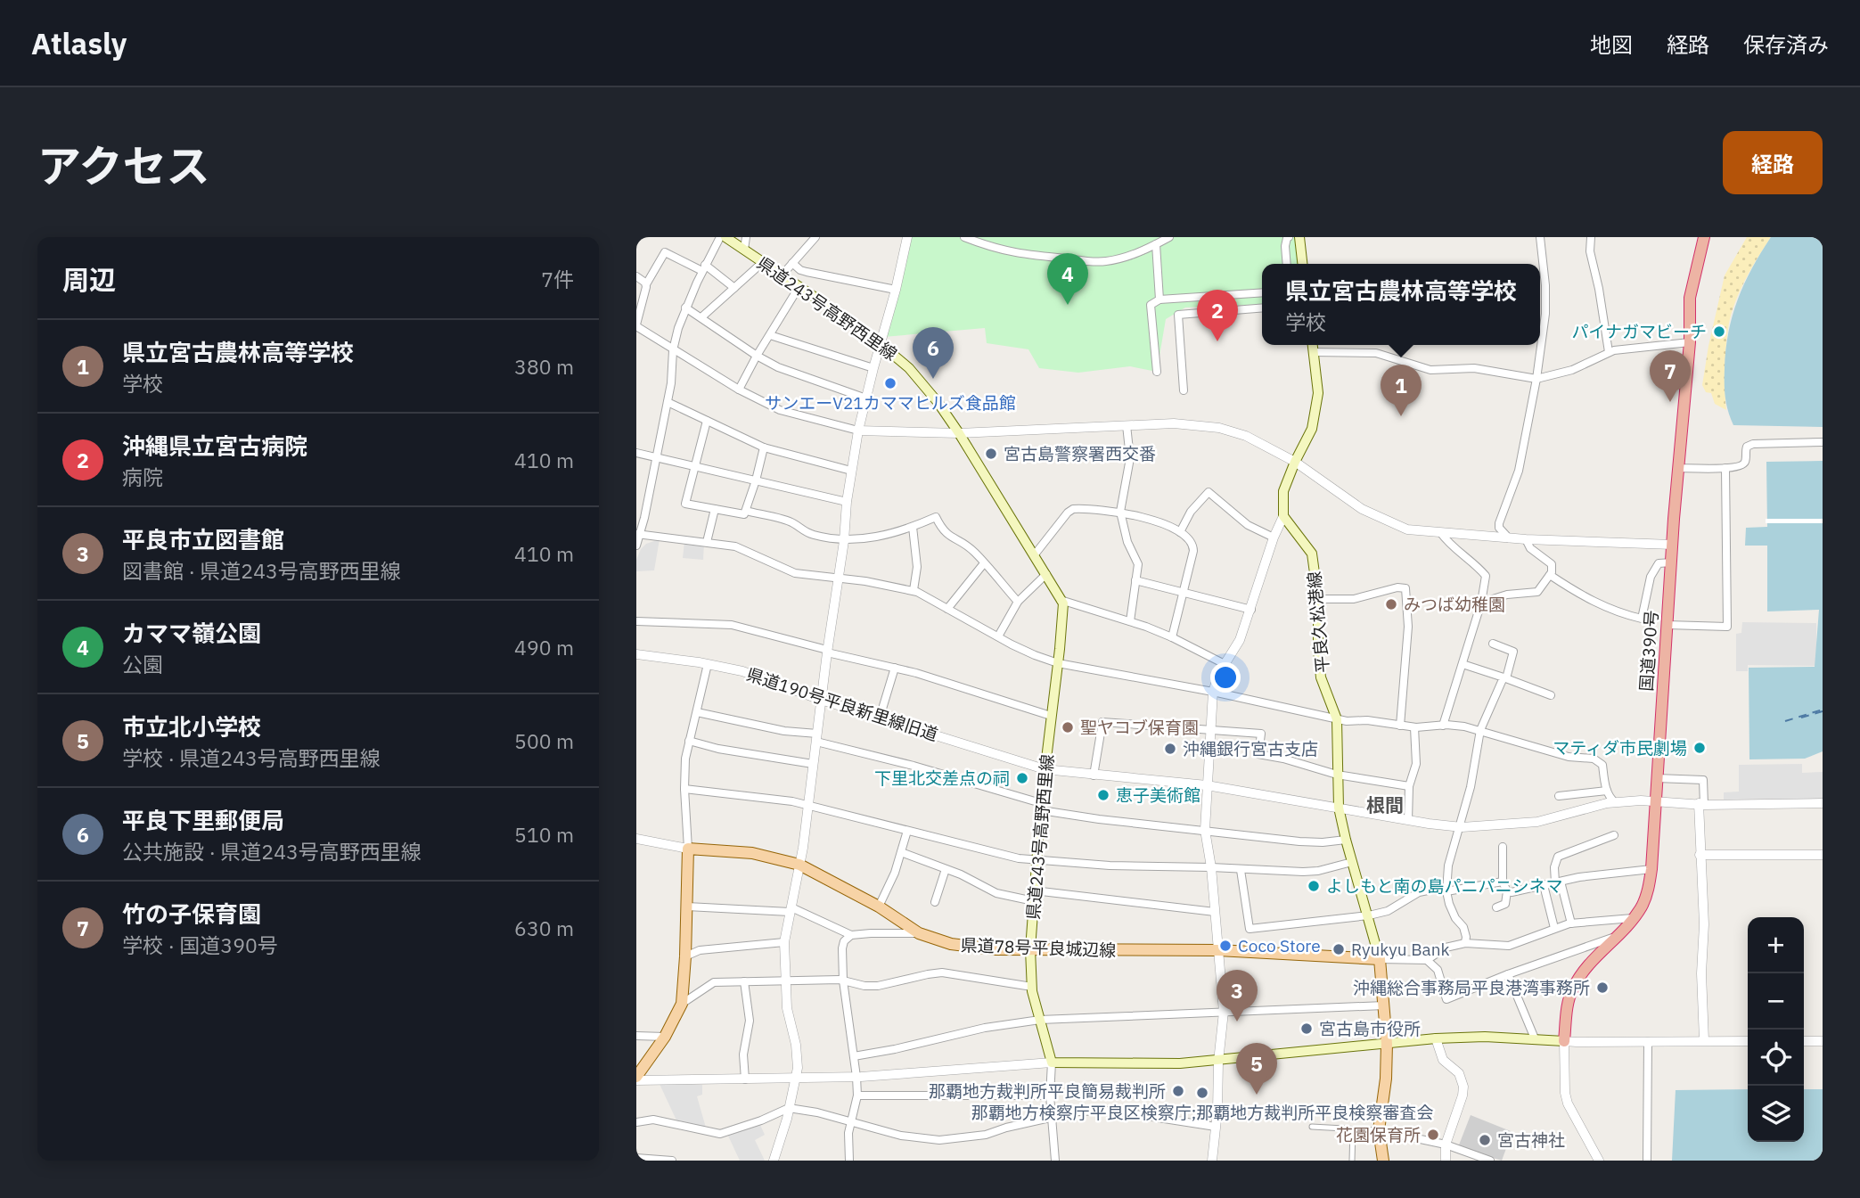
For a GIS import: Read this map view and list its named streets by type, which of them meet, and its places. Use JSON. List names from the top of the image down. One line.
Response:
{"streets":{"highway":["国道390号"],"main road":["県道243号高野西里線","平良久松港線","県道78号平良城辺線"],"street":["県道190号平良新里線旧道"]},"crossings":[["県道243号高野西里線","県道190号平良新里線旧道"],["県道243号高野西里線","県道78号平良城辺線"],["平良久松港線","県道190号平良新里線旧道"],["平良久松港線","県道78号平良城辺線"],["国道390号","県道190号平良新里線旧道"]],"districts":["根間"],"places":["パイナガマビーチ","サンエーV21カママヒルズ食品館","宮古島警察署西交番","みつば幼稚園","聖ヤコブ保育園","マティダ市民劇場","沖縄銀行宮古支店","下里北交差点の祠","恵子美術館","よしもと南の島パニパニシネマ","Coco Store","Ryukyu Bank","沖縄総合事務局平良港湾事務所","宮古島市役所","那覇地方裁判所平良簡易裁判所","那覇地方検察庁平良区検察庁;那覇地方裁判所平良検察審査会","花園保育所","宮古神社"],"page":{"header":"Atlasly","nav":["地図","経路","保存済み"],"title":"アクセス","buttons":"経路","heading":["周辺","7件"],"pins":["4","2","6","7","1","3","5"],"popup":["県立宮古農林高等学校","学校"],"list":[{"mark":"1","name":"県立宮古農林高等学校","note":"学校","value":"380 m"},{"mark":"2","name":"沖縄県立宮古病院","note":"病院","value":"410 m"},{"mark":"3","name":"平良市立図書館","note":"図書館 · 県道243号高野西里線","value":"410 m"},{"mark":"4","name":"カママ嶺公園","note":"公園","value":"490 m"},{"mark":"5","name":"市立北小学校","note":"学校 · 県道243号高野西里線","value":"500 m"},{"mark":"6","name":"平良下里郵便局","note":"公共施設 · 県道243号高野西里線","value":"510 m"},{"mark":"7","name":"竹の子保育園","note":"学校 · 国道390号","value":"630 m"}],"map_buttons":["+","−"]}}
